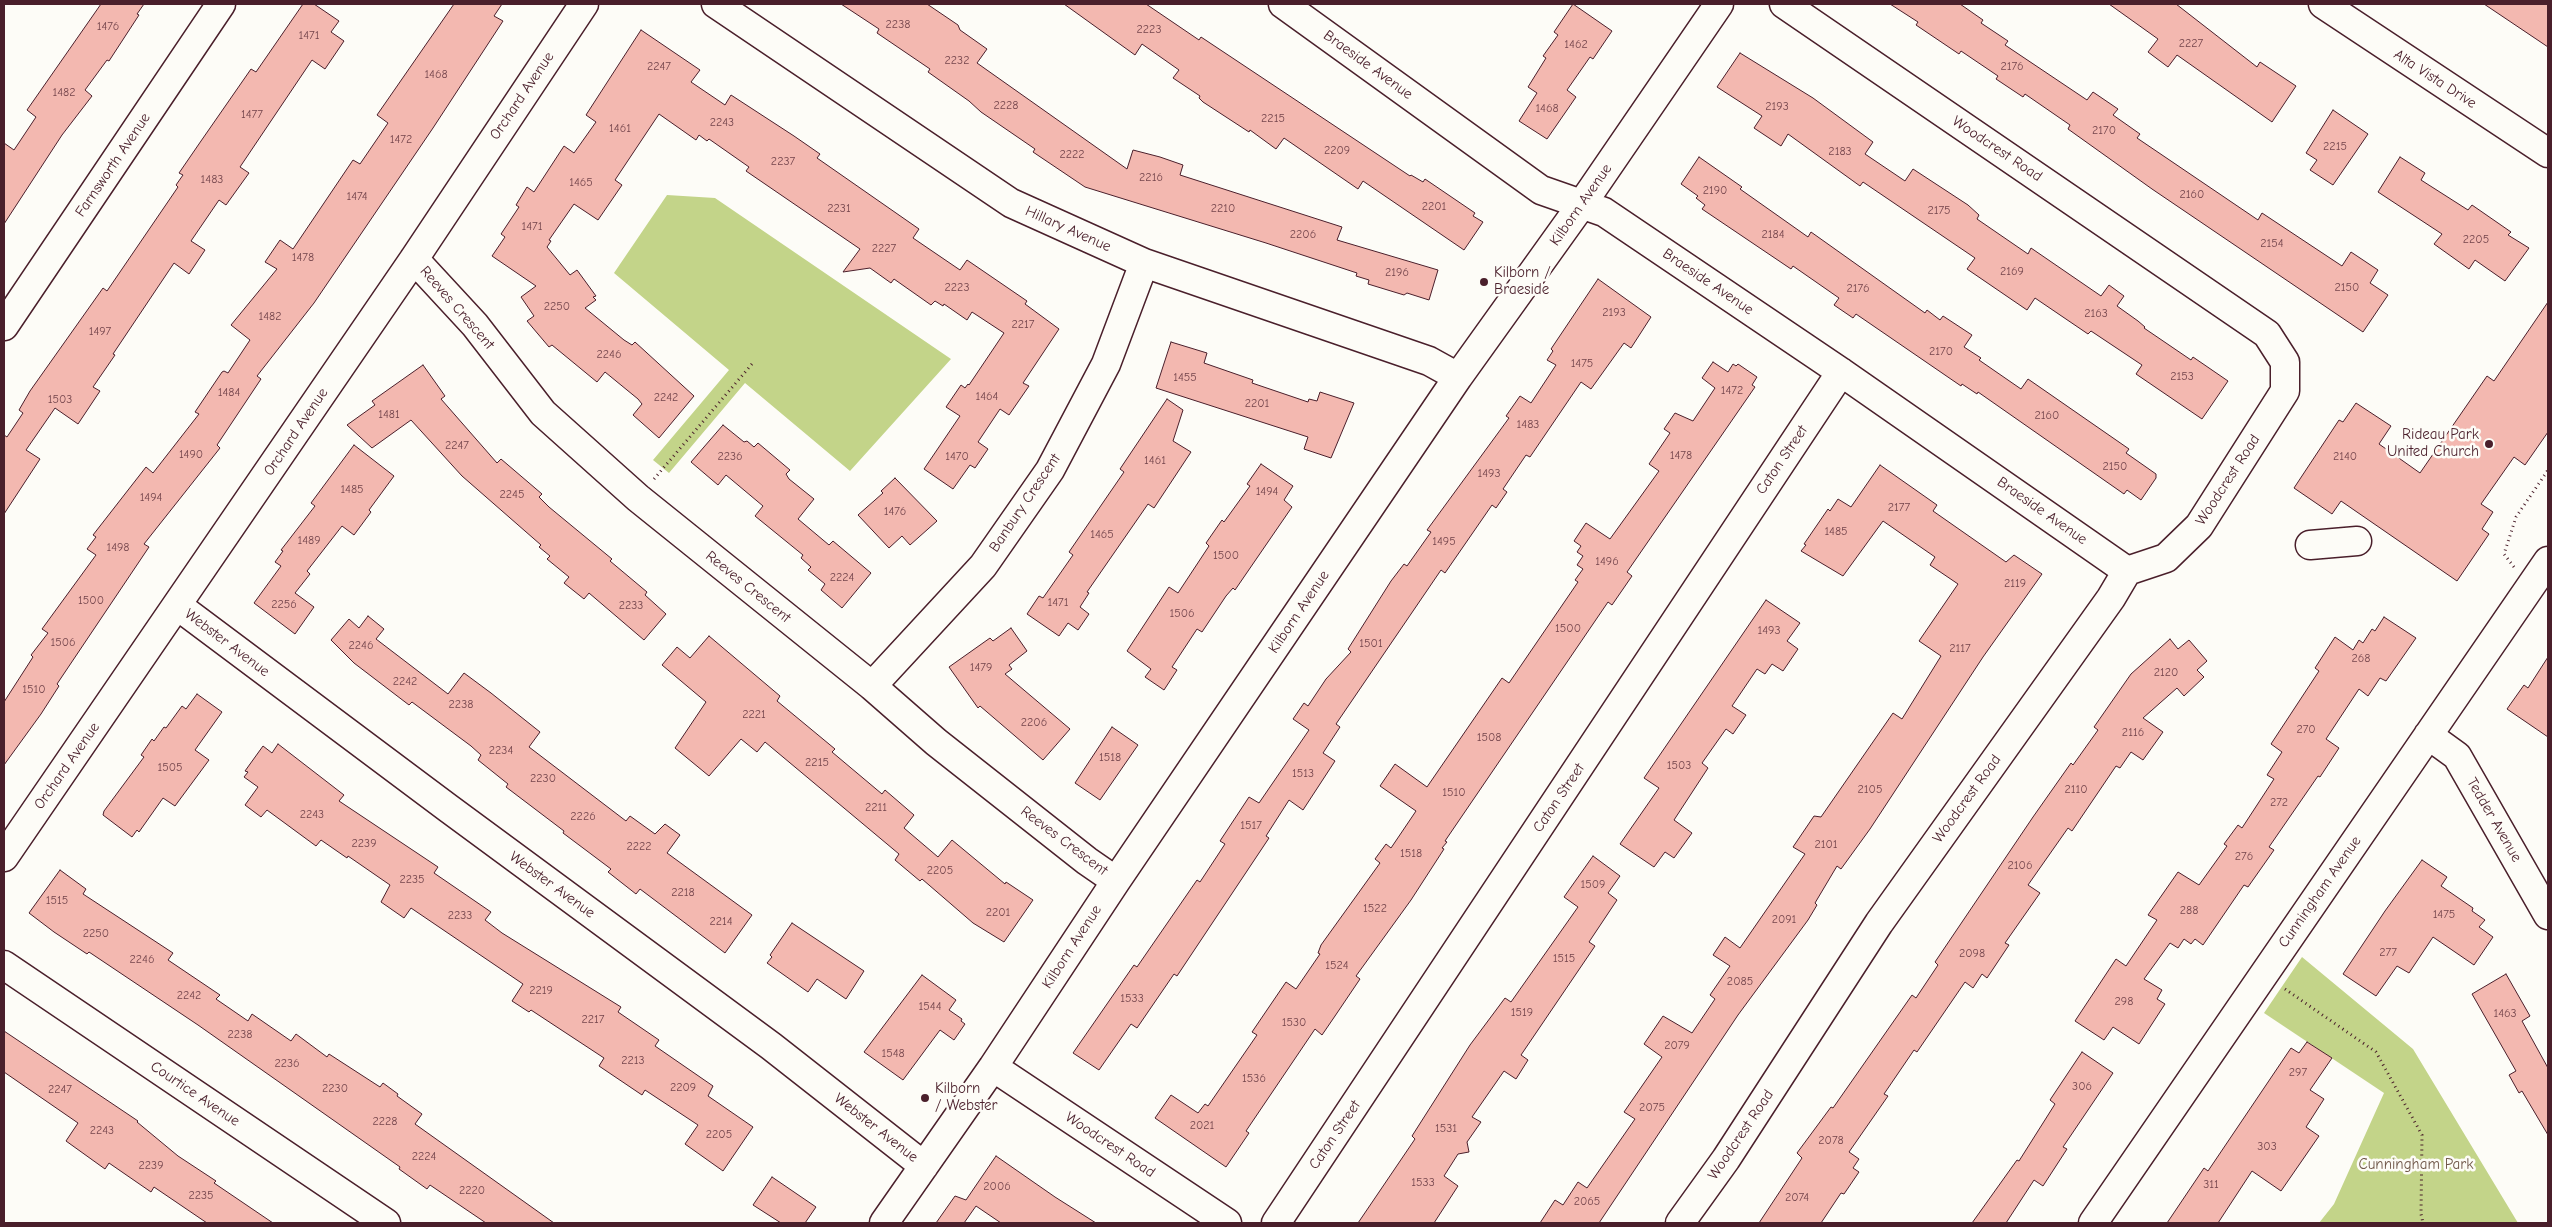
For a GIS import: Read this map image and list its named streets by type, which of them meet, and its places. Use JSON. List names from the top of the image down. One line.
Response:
{"streets":{"street":["Braeside Avenue","Alta Vista Drive","Orchard Avenue","Woodcrest Road","Farnsworth Avenue","Kilborn Avenue","Hillary Avenue","Reeves Crescent","Caton Street","Banbury Crescent","Webster Avenue","Tedder Avenue","Cunningham Avenue","Courtice Avenue"]},"crossings":[["Braeside Avenue","Woodcrest Road"],["Braeside Avenue","Kilborn Avenue"],["Braeside Avenue","Caton Street"],["Orchard Avenue","Reeves Crescent"],["Orchard Avenue","Webster Avenue"],["Woodcrest Road","Kilborn Avenue"],["Kilborn Avenue","Hillary Avenue"],["Kilborn Avenue","Reeves Crescent"],["Kilborn Avenue","Webster Avenue"],["Hillary Avenue","Banbury Crescent"],["Reeves Crescent","Banbury Crescent"],["Tedder Avenue","Cunningham Avenue"]],"parks":["Cunningham Park"],"places":["Kilborn / Braeside","Rideau Park United Church","Kilborn / Webster"],"house_numbers":["2238","1476","2223","1471","2227","1462","2232","2247","2176","1468","1482","2228","2193","1468","1477","2215","2243","1461","2170","1472","2215","2209","2183","2222","2237","2216","1483","1465","2190","2160","1474","2201","2231","2210","2175","1471","2206","2184","2205","2154","2227","1478","2169","2196","2223","2150","2176","2250","2193","2163","1482","2217","1497","2170","2246","1475","2153","1455","1472","1484","1464","2242","1503","2201","1481","2160","1483","2247","1490","1478","2236","1470","2140","1461","2150","1493","1485","1494","2245","1494","2177","1476","1485","1465","1489","1495","1498","1500","1496","2224","2119","1500","1471","2256","2233","1506","1500","1493","1506","1501","2246","2117","268","1479","2120","2242","1510","2238","2221","2206","270","2116","1508","2234","1518","2215","1503","1505","1513","2230","2105","2110","1510","272","2211","2243","2226","1517","2239","2101","2222","1518","276","2106","2205","2235","1509","2218","1515","1522","288","2201","1475","2233","2091","2214","2250","277","2098","1515","2246","1524","2085","2219","2242","1533","298","1544","1519","1463","2217","1530","2238","2079","1548","2213","2236","297","1536","306","2209","2230","2247","2075","2228","2021","1531","2243","2205","2078","303","2224","2239","1533","311","2006","2220","2235","2074","2065"]}
